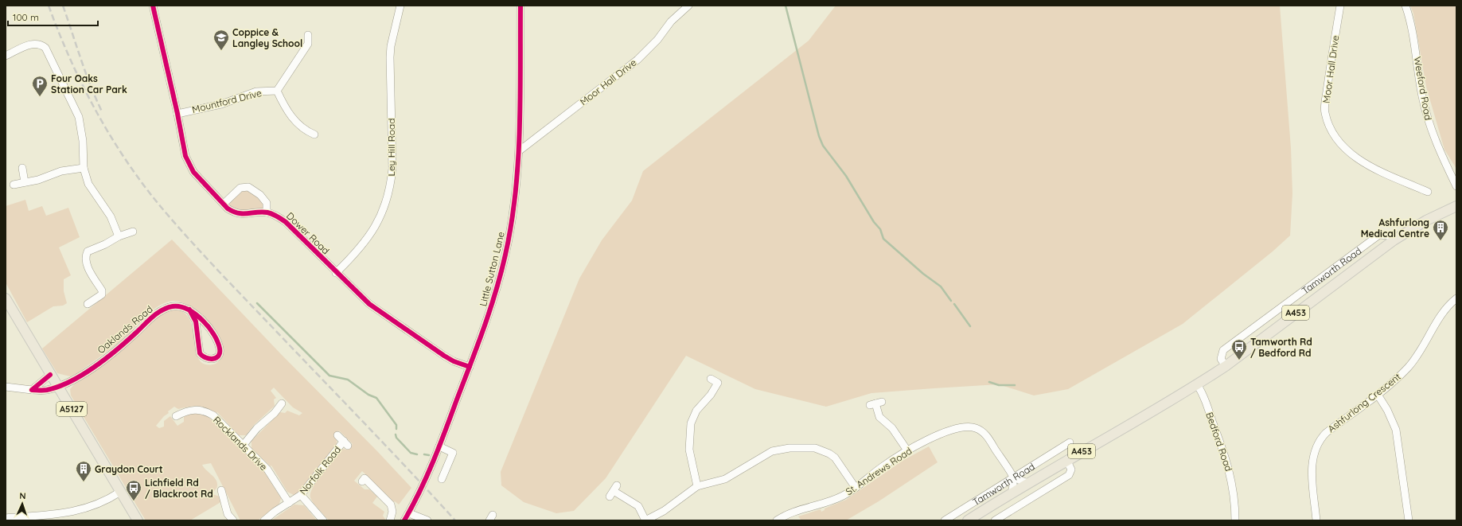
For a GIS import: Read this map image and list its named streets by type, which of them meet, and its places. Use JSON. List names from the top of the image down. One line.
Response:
{"streets":{"main road":["Tamworth Road","A453","A5127"],"street":["Moor Hall Drive","Weeford Road","Mountford Drive","Ley Hill Road","Dower Road","Little Sutton Lane","Oaklands Road","Ashfurlong Crescent","Bedford Road","Rocklands Drive","Norfolk Road","St. Andrews Road"]},"crossings":[["Moor Hall Drive","Little Sutton Lane"],["Mountford Drive","Dower Road"],["Ley Hill Road","Dower Road"],["Dower Road","Little Sutton Lane"],["Tamworth Road","Bedford Road"],["Tamworth Road","St. Andrews Road"],["Oaklands Road","A5127"],["Rocklands Drive","Norfolk Road"]],"places":{"school or university":["Coppice & Langley School"],"parking":["Four Oaks Station Car Park"],"building":["Ashfurlong Medical Centre","Graydon Court"],"bus stop":["Tamworth Rd / Bedford Rd","Lichfield Rd / Blackroot Rd"]},"scale_bar":"100 m","north":"top"}
